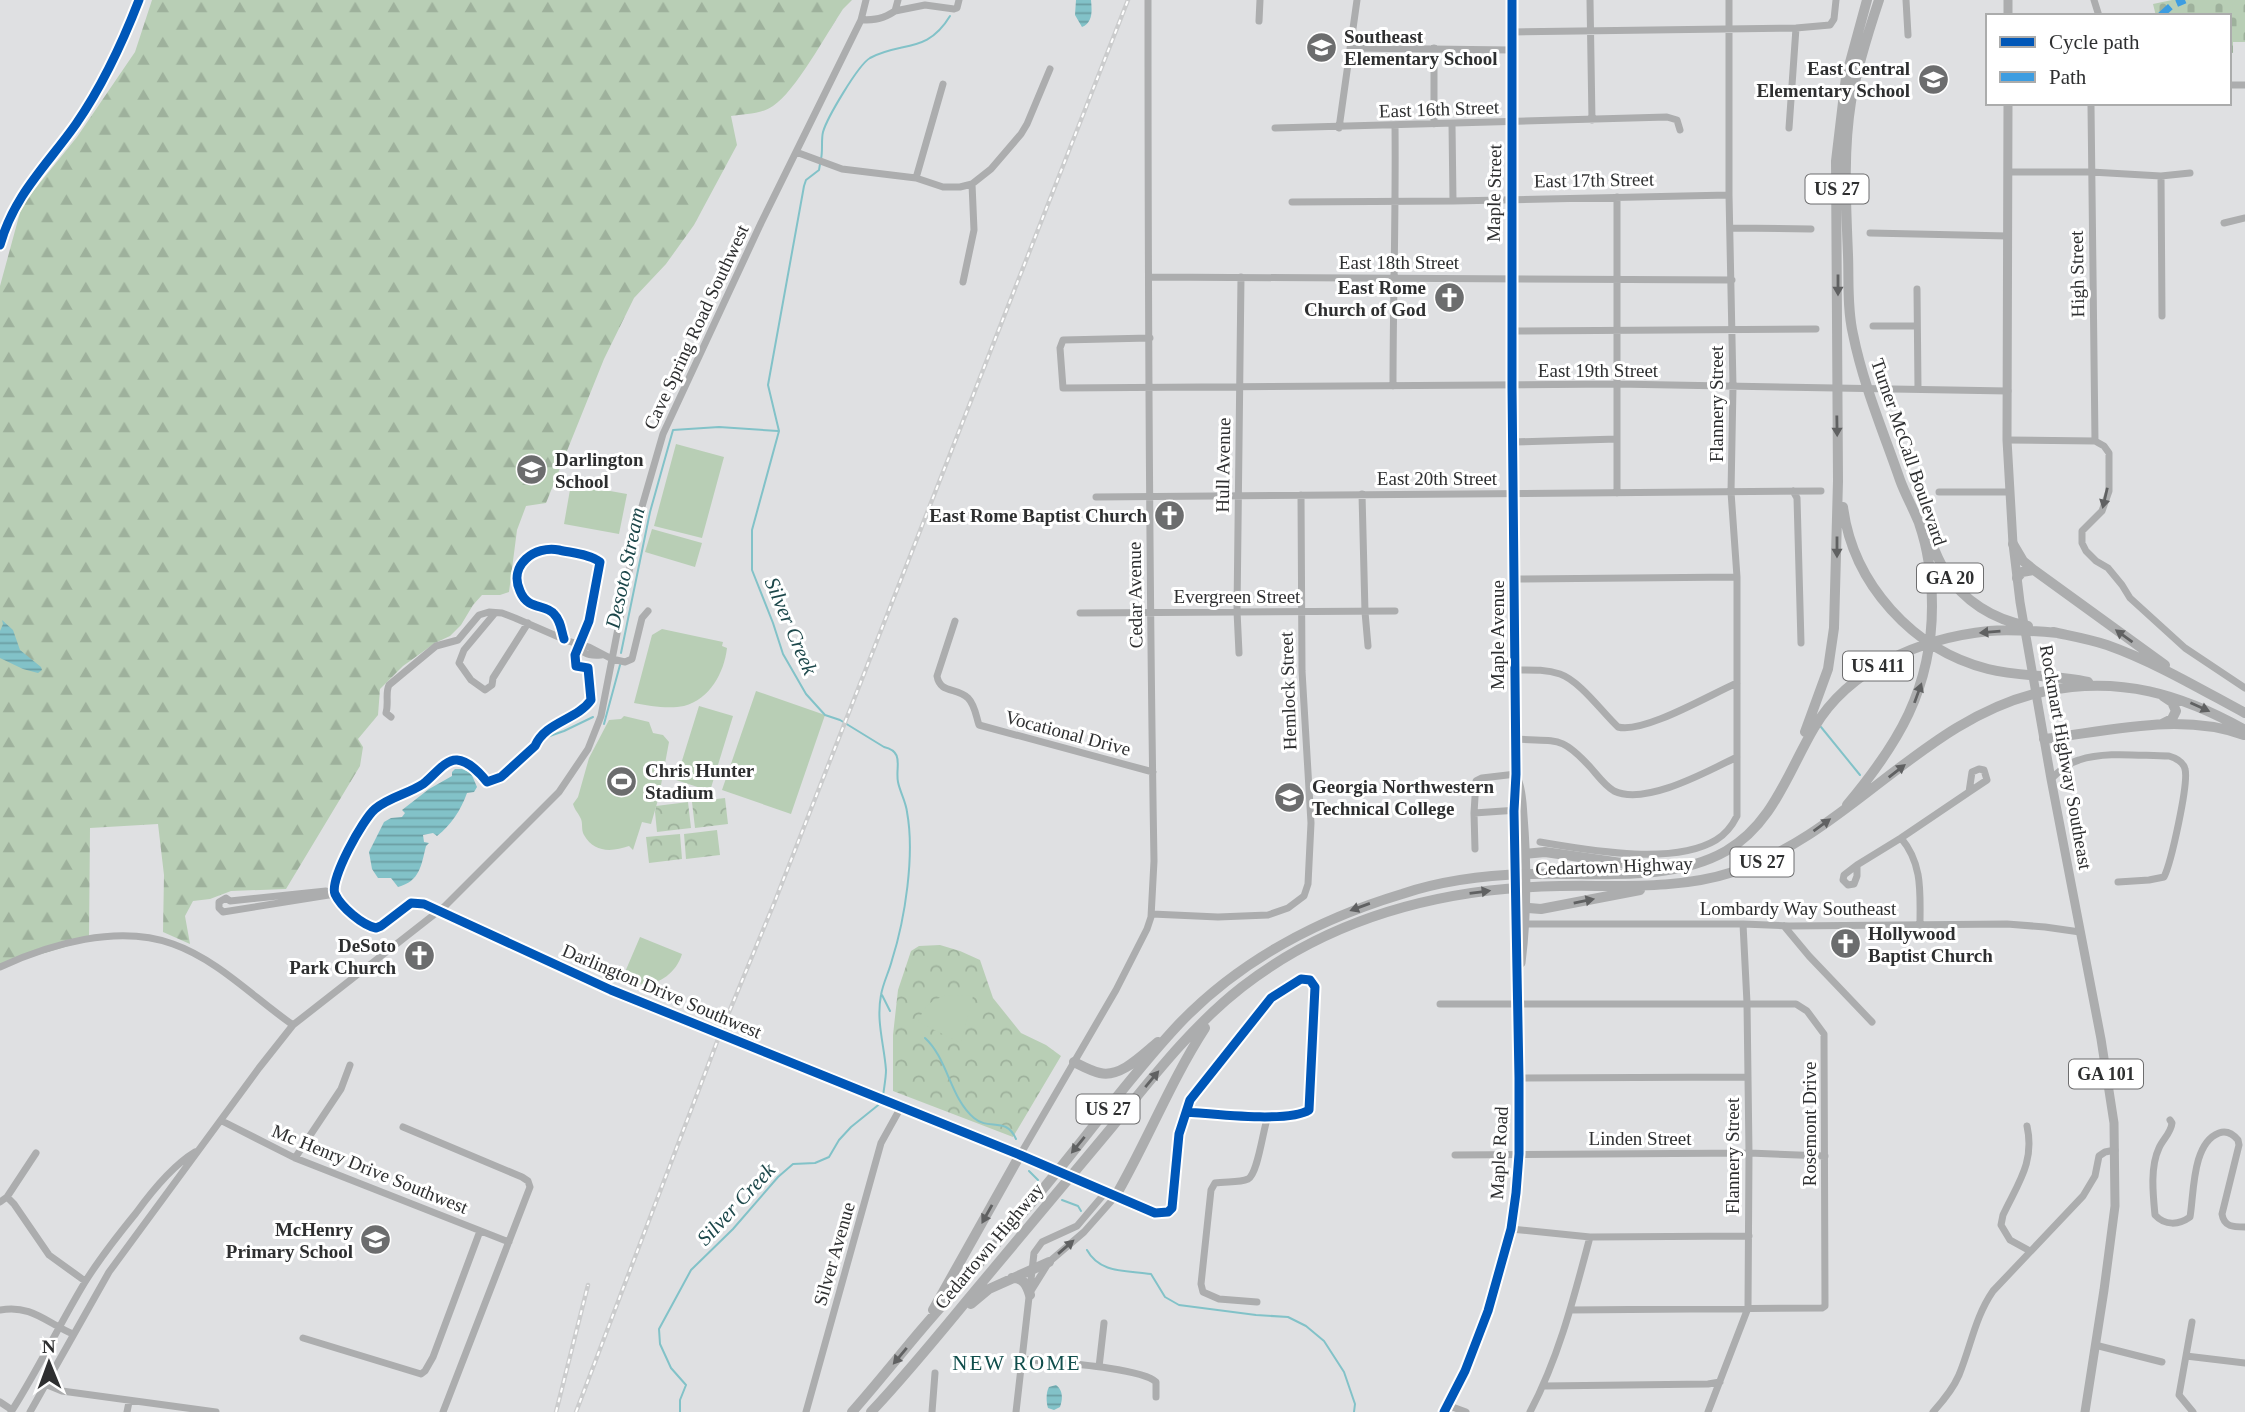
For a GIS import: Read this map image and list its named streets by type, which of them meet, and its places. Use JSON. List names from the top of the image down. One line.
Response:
{"streets":{"highway":["US 27","Turner McCall Boulevard","GA 20","US 411","Cedartown Highway"],"main road":["Maple Street","Maple Avenue","Rockmart Highway Southeast","GA 101","Maple Road"],"street":["East 16th Street","East 17th Street","East 18th Street","High Street","Cave Spring Road Southwest","East 19th Street","Flannery Street","Hull Avenue","East 20th Street","Cedar Avenue","Evergreen Street","Hemlock Street","Vocational Drive","Lombardy Way Southeast","Darlington Drive Southwest","Rosemont Drive","Linden Street","Mc Henry Drive Southwest","Silver Avenue"]},"crossings":[["East 16th Street","Maple Street"],["East 17th Street","Maple Street"],["East 17th Street","Flannery Street"],["Maple Street","East 18th Street"],["Maple Street","East 19th Street"],["Maple Street","Maple Avenue"],["East 18th Street","Flannery Street"],["East 18th Street","Hull Avenue"],["East 18th Street","Cedar Avenue"],["Cave Spring Road Southwest","Darlington Drive Southwest"],["Cave Spring Road Southwest","Mc Henry Drive Southwest"],["East 19th Street","Flannery Street"],["East 19th Street","Hull Avenue"],["East 19th Street","Cedar Avenue"],["East 19th Street","Maple Avenue"],["East 19th Street","Rockmart Highway Southeast"],["Flannery Street","East 20th Street"],["Flannery Street","Lombardy Way Southeast"],["Flannery Street","Rosemont Drive"],["Flannery Street","Linden Street"],["Turner McCall Boulevard","GA 20"],["Turner McCall Boulevard","US 411"],["Turner McCall Boulevard","Cedartown Highway"],["Hull Avenue","East 20th Street"],["Hull Avenue","Evergreen Street"],["East 20th Street","Cedar Avenue"],["East 20th Street","Maple Avenue"],["East 20th Street","Hemlock Street"],["GA 20","US 411"],["Cedar Avenue","Evergreen Street"],["Cedar Avenue","Hemlock Street"],["Cedar Avenue","Vocational Drive"],["Cedar Avenue","Darlington Drive Southwest"],["Evergreen Street","Hemlock Street"],["Maple Avenue","Cedartown Highway"],["Maple Avenue","Maple Road"],["US 411","Cedartown Highway"],["Rockmart Highway Southeast","Lombardy Way Southeast"],["Cedartown Highway","Maple Road"],["Lombardy Way Southeast","Maple Road"],["Darlington Drive Southwest","Silver Avenue"],["Rosemont Drive","Linden Street"],["Rosemont Drive","Maple Road"],["Linden Street","Maple Road"]],"districts":["NEW ROME"],"water":["Desoto Stream","Silver Creek"],"places":{"school or university":["Southeast Elementary School","East Central Elementary School","Darlington School","Georgia Northwestern Technical College","McHenry Primary School"],"church":["East Rome Church of God","East Rome Baptist Church","Hollywood Baptist Church","DeSoto Park Church"],"sports":["Chris Hunter Stadium"]},"legend":["Cycle path","Path"],"north":"top"}
